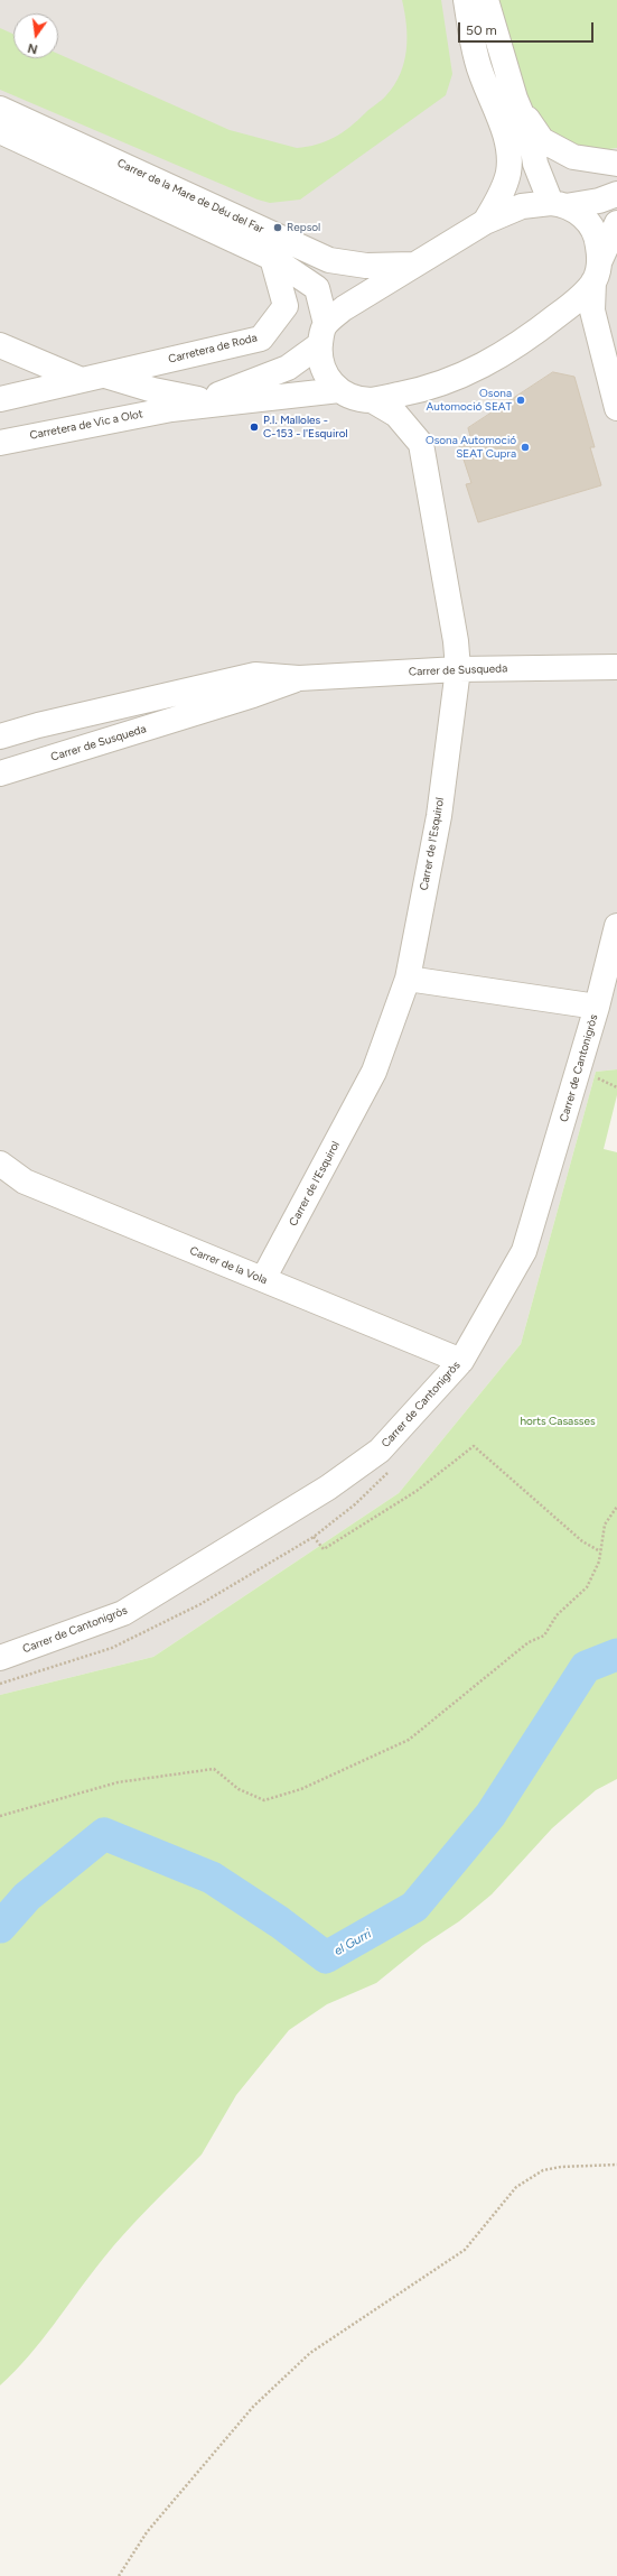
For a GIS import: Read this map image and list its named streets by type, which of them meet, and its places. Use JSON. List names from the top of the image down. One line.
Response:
{"streets":{"street":["Carrer de la Mare de Déu del Far","Carretera de Roda","Carretera de Vic a Olot","Carrer de Susqueda","Carrer de l'Esquirol","Carrer de Cantonigròs","Carrer de la Vola"]},"crossings":[["Carrer de la Mare de Déu del Far","Carretera de Roda"],["Carrer de la Mare de Déu del Far","Carretera de Vic a Olot"],["Carretera de Roda","Carretera de Vic a Olot"],["Carrer de Susqueda","Carrer de l'Esquirol"],["Carrer de l'Esquirol","Carrer de la Vola"],["Carrer de Cantonigròs","Carrer de la Vola"]],"water":["el Gurri"],"parks":["horts Casasses"],"places":["Repsol","Osona Automoció SEAT","P.I. Malloles - C-153 - l'Esquirol","Osona Automoció SEAT Cupra"],"scale_bar":"50 m","north":"bottom"}
